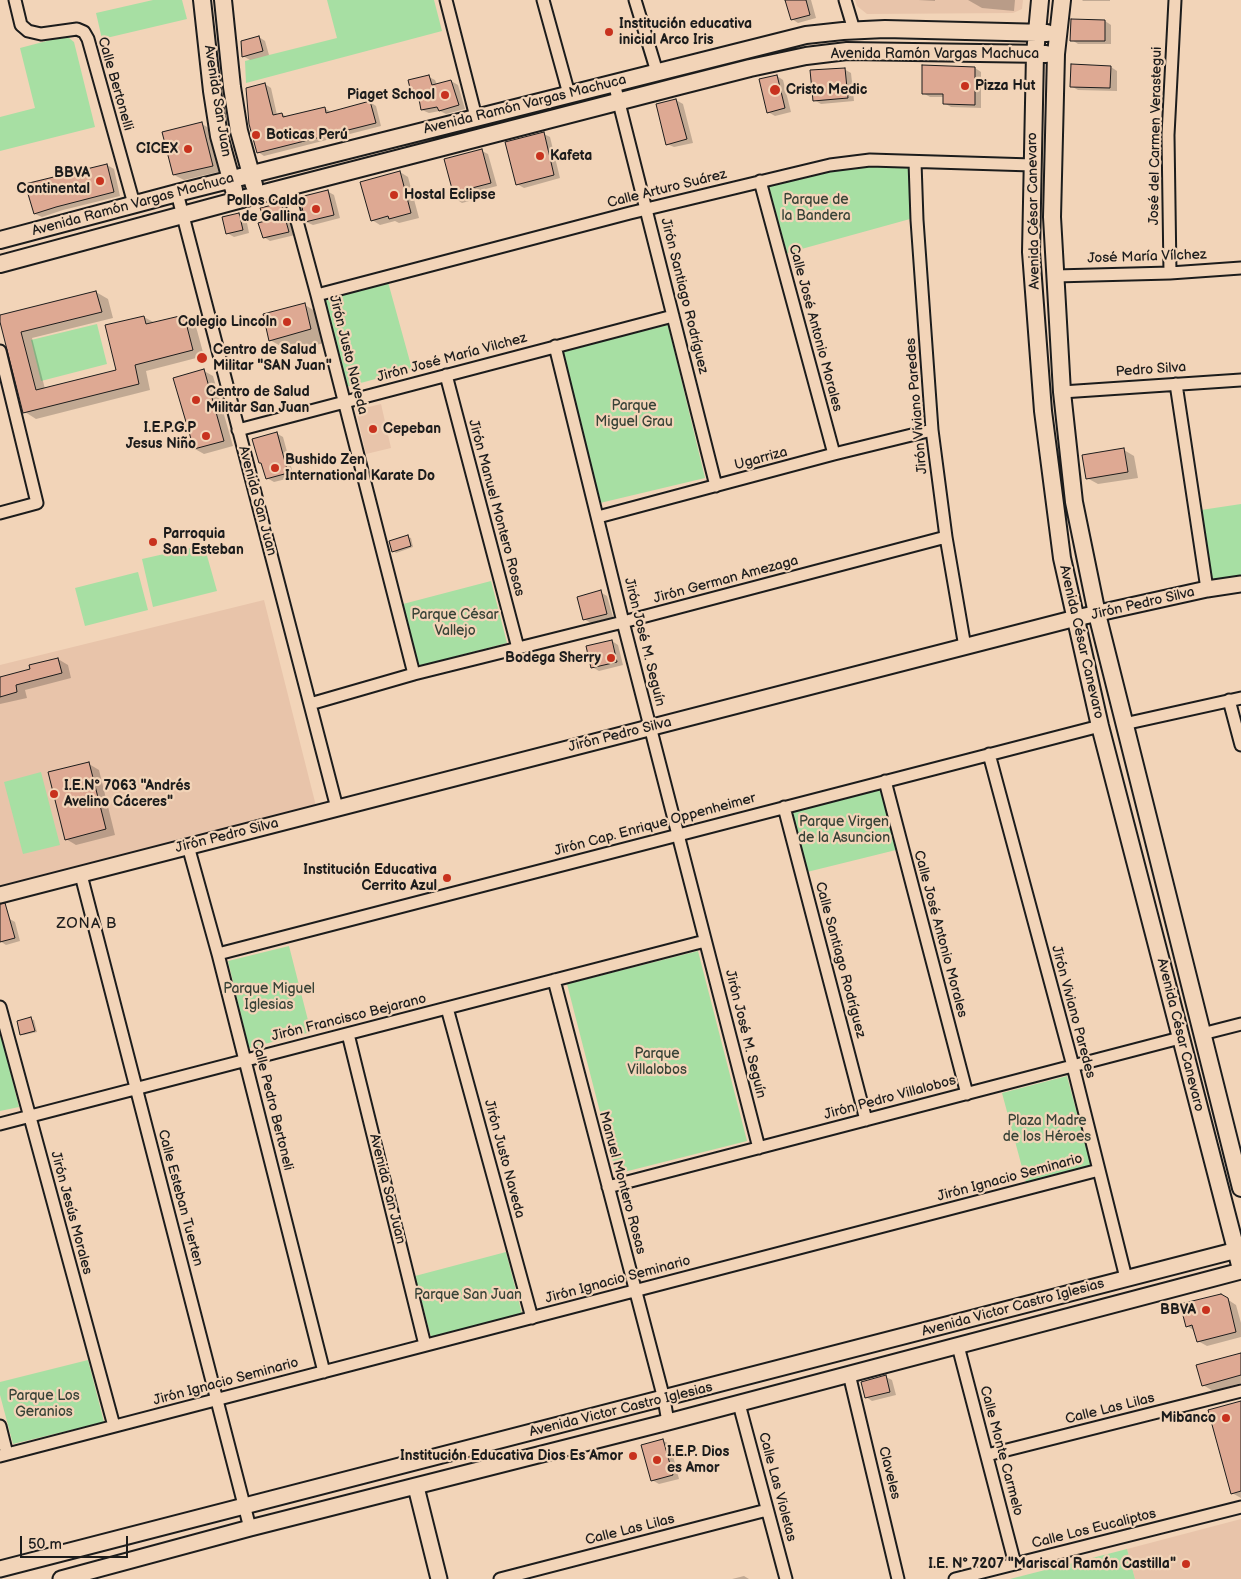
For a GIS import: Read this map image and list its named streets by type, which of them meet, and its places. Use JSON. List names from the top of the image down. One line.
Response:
{"streets":{"main road":["Avenida Ramón Vargas Machuca","Avenida San Juan","Avenida César Canevaro"],"street":["Calle Bertonelli","José del Carmen Verastegui","Calle Arturo Suárez","José María Vílchez","Jirón Santiago Rodríguez","Calle José Antonio Morales","Jirón Justo Naveda","Jirón José María Vilchez","Pedro Silva","Jirón Viviano Paredes","Ugarriza","Jirón Manuel Montero Rosas","Jirón German Amezaga","Jirón Pedro Silva","Jirón José M. Seguín","Jirón Cap. Enrique Oppenheimer","Calle Santiago Rodríguez","Jirón Francisco Bejarano","Jirón Pedro Villalobos","Calle Pedro Bertoneli","Jirón Ignacio Seminario","Manuel Montero Rosas","Calle Esteban Tuerten","Jirón Jesús Morales","Avenida Victor Castro Iglesias","Calle Las Lilas","Calle Monte Carmelo","Claveles","Calle Las Violetas","Calle Los Eucaliptos"]},"crossings":[["Avenida Ramón Vargas Machuca","Calle Bertonelli"],["Avenida Ramón Vargas Machuca","Avenida San Juan"],["Avenida Ramón Vargas Machuca","Avenida César Canevaro"],["Avenida Ramón Vargas Machuca","Jirón Santiago Rodríguez"],["Avenida Ramón Vargas Machuca","Jirón Justo Naveda"],["Avenida San Juan","Jirón José María Vilchez"],["Avenida San Juan","Jirón German Amezaga"],["Avenida San Juan","Jirón Pedro Silva"],["Avenida San Juan","Jirón Francisco Bejarano"],["Avenida San Juan","Jirón Ignacio Seminario"],["José del Carmen Verastegui","José María Vílchez"],["Calle Arturo Suárez","Avenida César Canevaro"],["Calle Arturo Suárez","Jirón Santiago Rodríguez"],["Calle Arturo Suárez","Calle José Antonio Morales"],["Calle Arturo Suárez","Jirón Justo Naveda"],["Calle Arturo Suárez","Jirón Viviano Paredes"],["Avenida César Canevaro","José María Vílchez"],["Avenida César Canevaro","Pedro Silva"],["Avenida César Canevaro","Jirón Pedro Silva"],["Avenida César Canevaro","Jirón Cap. Enrique Oppenheimer"],["Avenida César Canevaro","Jirón Pedro Villalobos"],["Avenida César Canevaro","Avenida Victor Castro Iglesias"],["Jirón Santiago Rodríguez","Jirón José María Vilchez"],["Jirón Santiago Rodríguez","Ugarriza"],["Calle José Antonio Morales","Ugarriza"],["Calle José Antonio Morales","Jirón Cap. Enrique Oppenheimer"],["Calle José Antonio Morales","Jirón Pedro Villalobos"],["Jirón Justo Naveda","Jirón José María Vilchez"],["Jirón Justo Naveda","Jirón German Amezaga"],["Jirón Justo Naveda","Jirón Francisco Bejarano"],["Jirón Justo Naveda","Jirón Ignacio Seminario"],["Jirón José María Vilchez","Jirón Manuel Montero Rosas"],["Jirón José María Vilchez","Jirón José M. Seguín"],["Jirón Viviano Paredes","Ugarriza"],["Jirón Viviano Paredes","Jirón German Amezaga"],["Jirón Viviano Paredes","Jirón Pedro Silva"],["Jirón Viviano Paredes","Jirón Cap. Enrique Oppenheimer"],["Jirón Viviano Paredes","Jirón Pedro Villalobos"],["Jirón Viviano Paredes","Jirón Ignacio Seminario"],["Jirón Viviano Paredes","Avenida Victor Castro Iglesias"],["Ugarriza","Jirón José M. Seguín"],["Jirón Manuel Montero Rosas","Jirón German Amezaga"],["Jirón German Amezaga","Jirón José M. Seguín"],["Jirón Pedro Silva","Jirón José M. Seguín"],["Jirón Pedro Silva","Calle Pedro Bertoneli"],["Jirón Pedro Silva","Calle Esteban Tuerten"],["Jirón José M. Seguín","Jirón Cap. Enrique Oppenheimer"],["Jirón José M. Seguín","Jirón Francisco Bejarano"],["Jirón José M. Seguín","Jirón Pedro Villalobos"],["Jirón Cap. Enrique Oppenheimer","Calle Santiago Rodríguez"],["Jirón Cap. Enrique Oppenheimer","Calle Pedro Bertoneli"],["Calle Santiago Rodríguez","Jirón Pedro Villalobos"],["Jirón Francisco Bejarano","Calle Pedro Bertoneli"],["Jirón Francisco Bejarano","Manuel Montero Rosas"],["Jirón Francisco Bejarano","Calle Esteban Tuerten"],["Jirón Francisco Bejarano","Jirón Jesús Morales"],["Jirón Pedro Villalobos","Manuel Montero Rosas"],["Calle Pedro Bertoneli","Jirón Ignacio Seminario"],["Jirón Ignacio Seminario","Manuel Montero Rosas"],["Jirón Ignacio Seminario","Calle Esteban Tuerten"],["Jirón Ignacio Seminario","Jirón Jesús Morales"],["Manuel Montero Rosas","Avenida Victor Castro Iglesias"],["Calle Esteban Tuerten","Avenida Victor Castro Iglesias"],["Avenida Victor Castro Iglesias","Calle Monte Carmelo"],["Avenida Victor Castro Iglesias","Claveles"],["Avenida Victor Castro Iglesias","Calle Las Violetas"],["Calle Las Lilas","Calle Monte Carmelo"],["Calle Las Lilas","Calle Las Violetas"],["Calle Monte Carmelo","Calle Los Eucaliptos"]],"districts":["ZONA B"],"parks":["Parque de la Bandera","Parque Miguel Grau","Parque César Vallejo","Parque Virgen de la Asuncion","Parque Miguel Iglesias","Parque Villalobos","Plaza Madre de los Héroes","Parque San Juan","Parque Los Geranios"],"places":["Institución educativa inicial Arco Iris","Pizza Hut","Cristo Medic","Piaget School","Boticas Perú","CICEX","Kafeta","BBVA Continental","Hostal Eclipse","Pollos Caldo de Gallina","Colegio Lincoln","Centro de Salud Militar \"SAN Juan\"","Centro de Salud Militar San Juan","Cepeban","I.E.P.G.P Jesus Niño","Bushido Zen International Karate Do","Parroquia San Esteban","Bodega Sherry","I.E.N° 7063 \"Andrés Avelino Cáceres\"","Institución Educativa Cerrito Azul","BBVA","Mibanco","Institución Educativa Dios Es Amor","I.E.P. Dios es Amor","I.E. N° 7207 \"Mariscal Ramón Castilla\""],"scale_bar":"50 m"}
